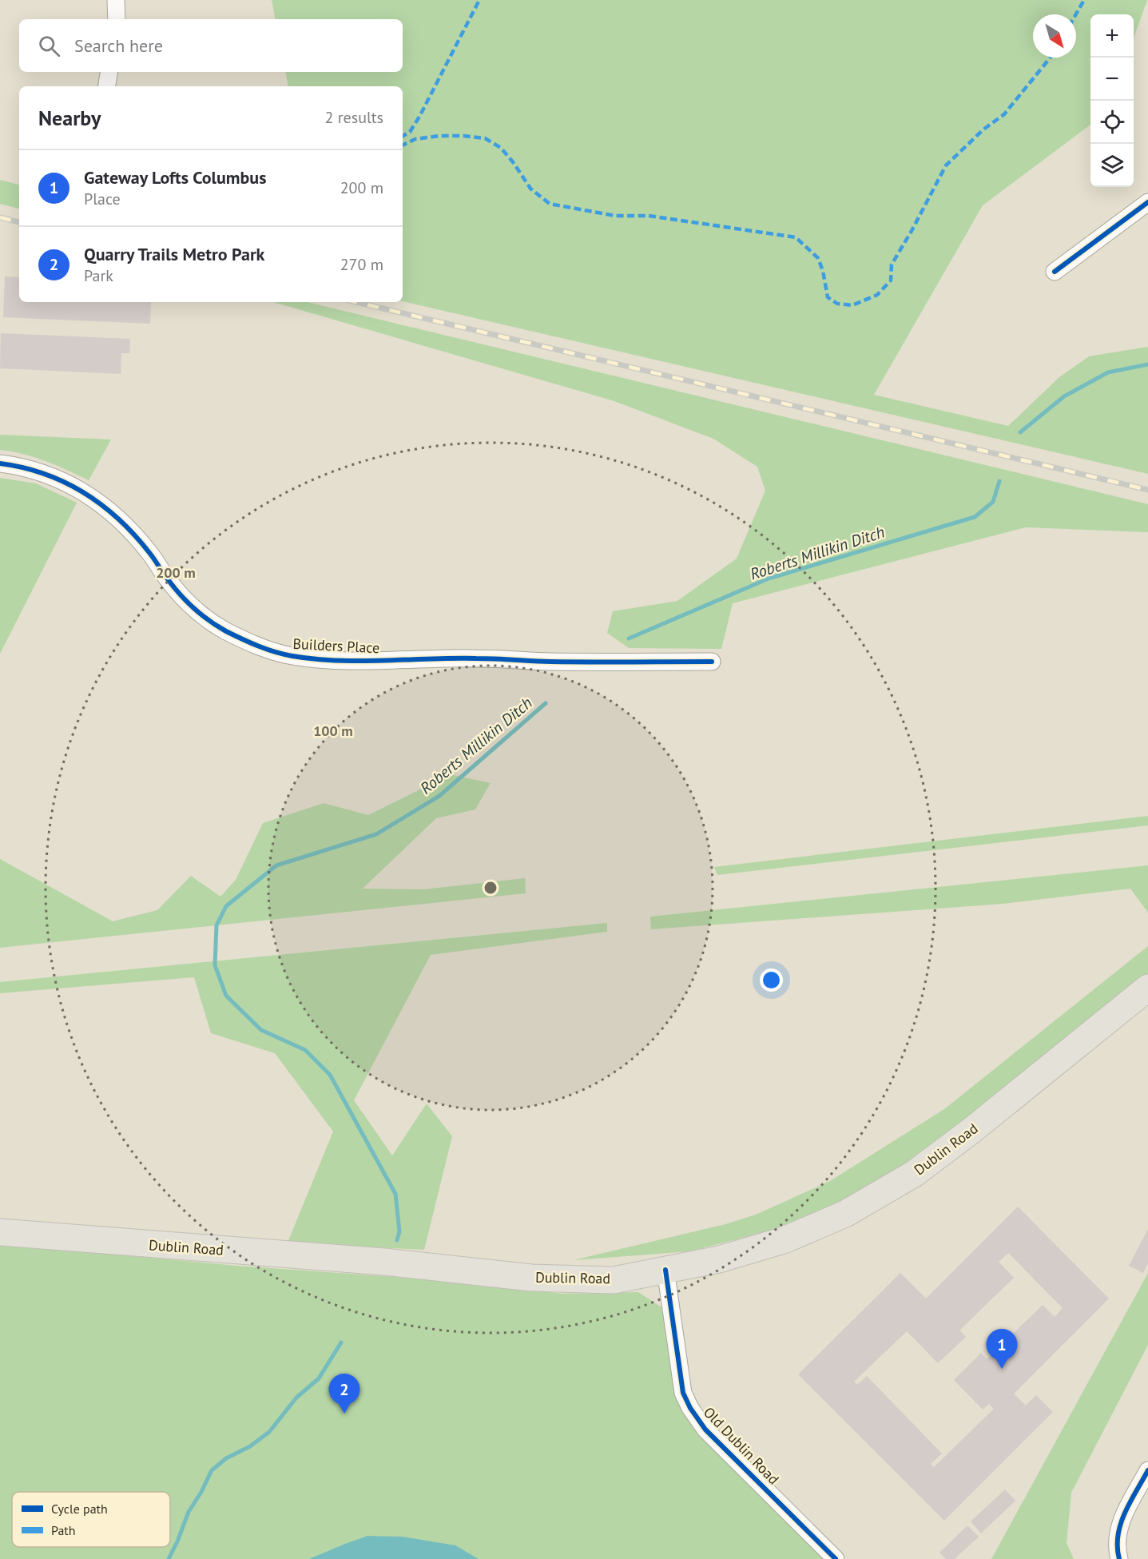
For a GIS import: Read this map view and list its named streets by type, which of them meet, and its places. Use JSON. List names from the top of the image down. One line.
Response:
{"streets":{"main road":["Dublin Road"],"street":["Builders Place","Old Dublin Road"]},"crossings":[["Dublin Road","Old Dublin Road"]],"water":["Roberts Millikin Ditch"],"legend":["Cycle path","Path"],"north":"bottom right","page":{"map_buttons":["+","−"],"search":"Search here","heading":["Nearby","2 results"],"list":[{"mark":"1","name":"Gateway Lofts Columbus","note":"Place","value":"200 m"},{"mark":"2","name":"Quarry Trails Metro Park","note":"Park","value":"270 m"}],"pins":["1","2"]},"rings":["200 m","100 m"]}
